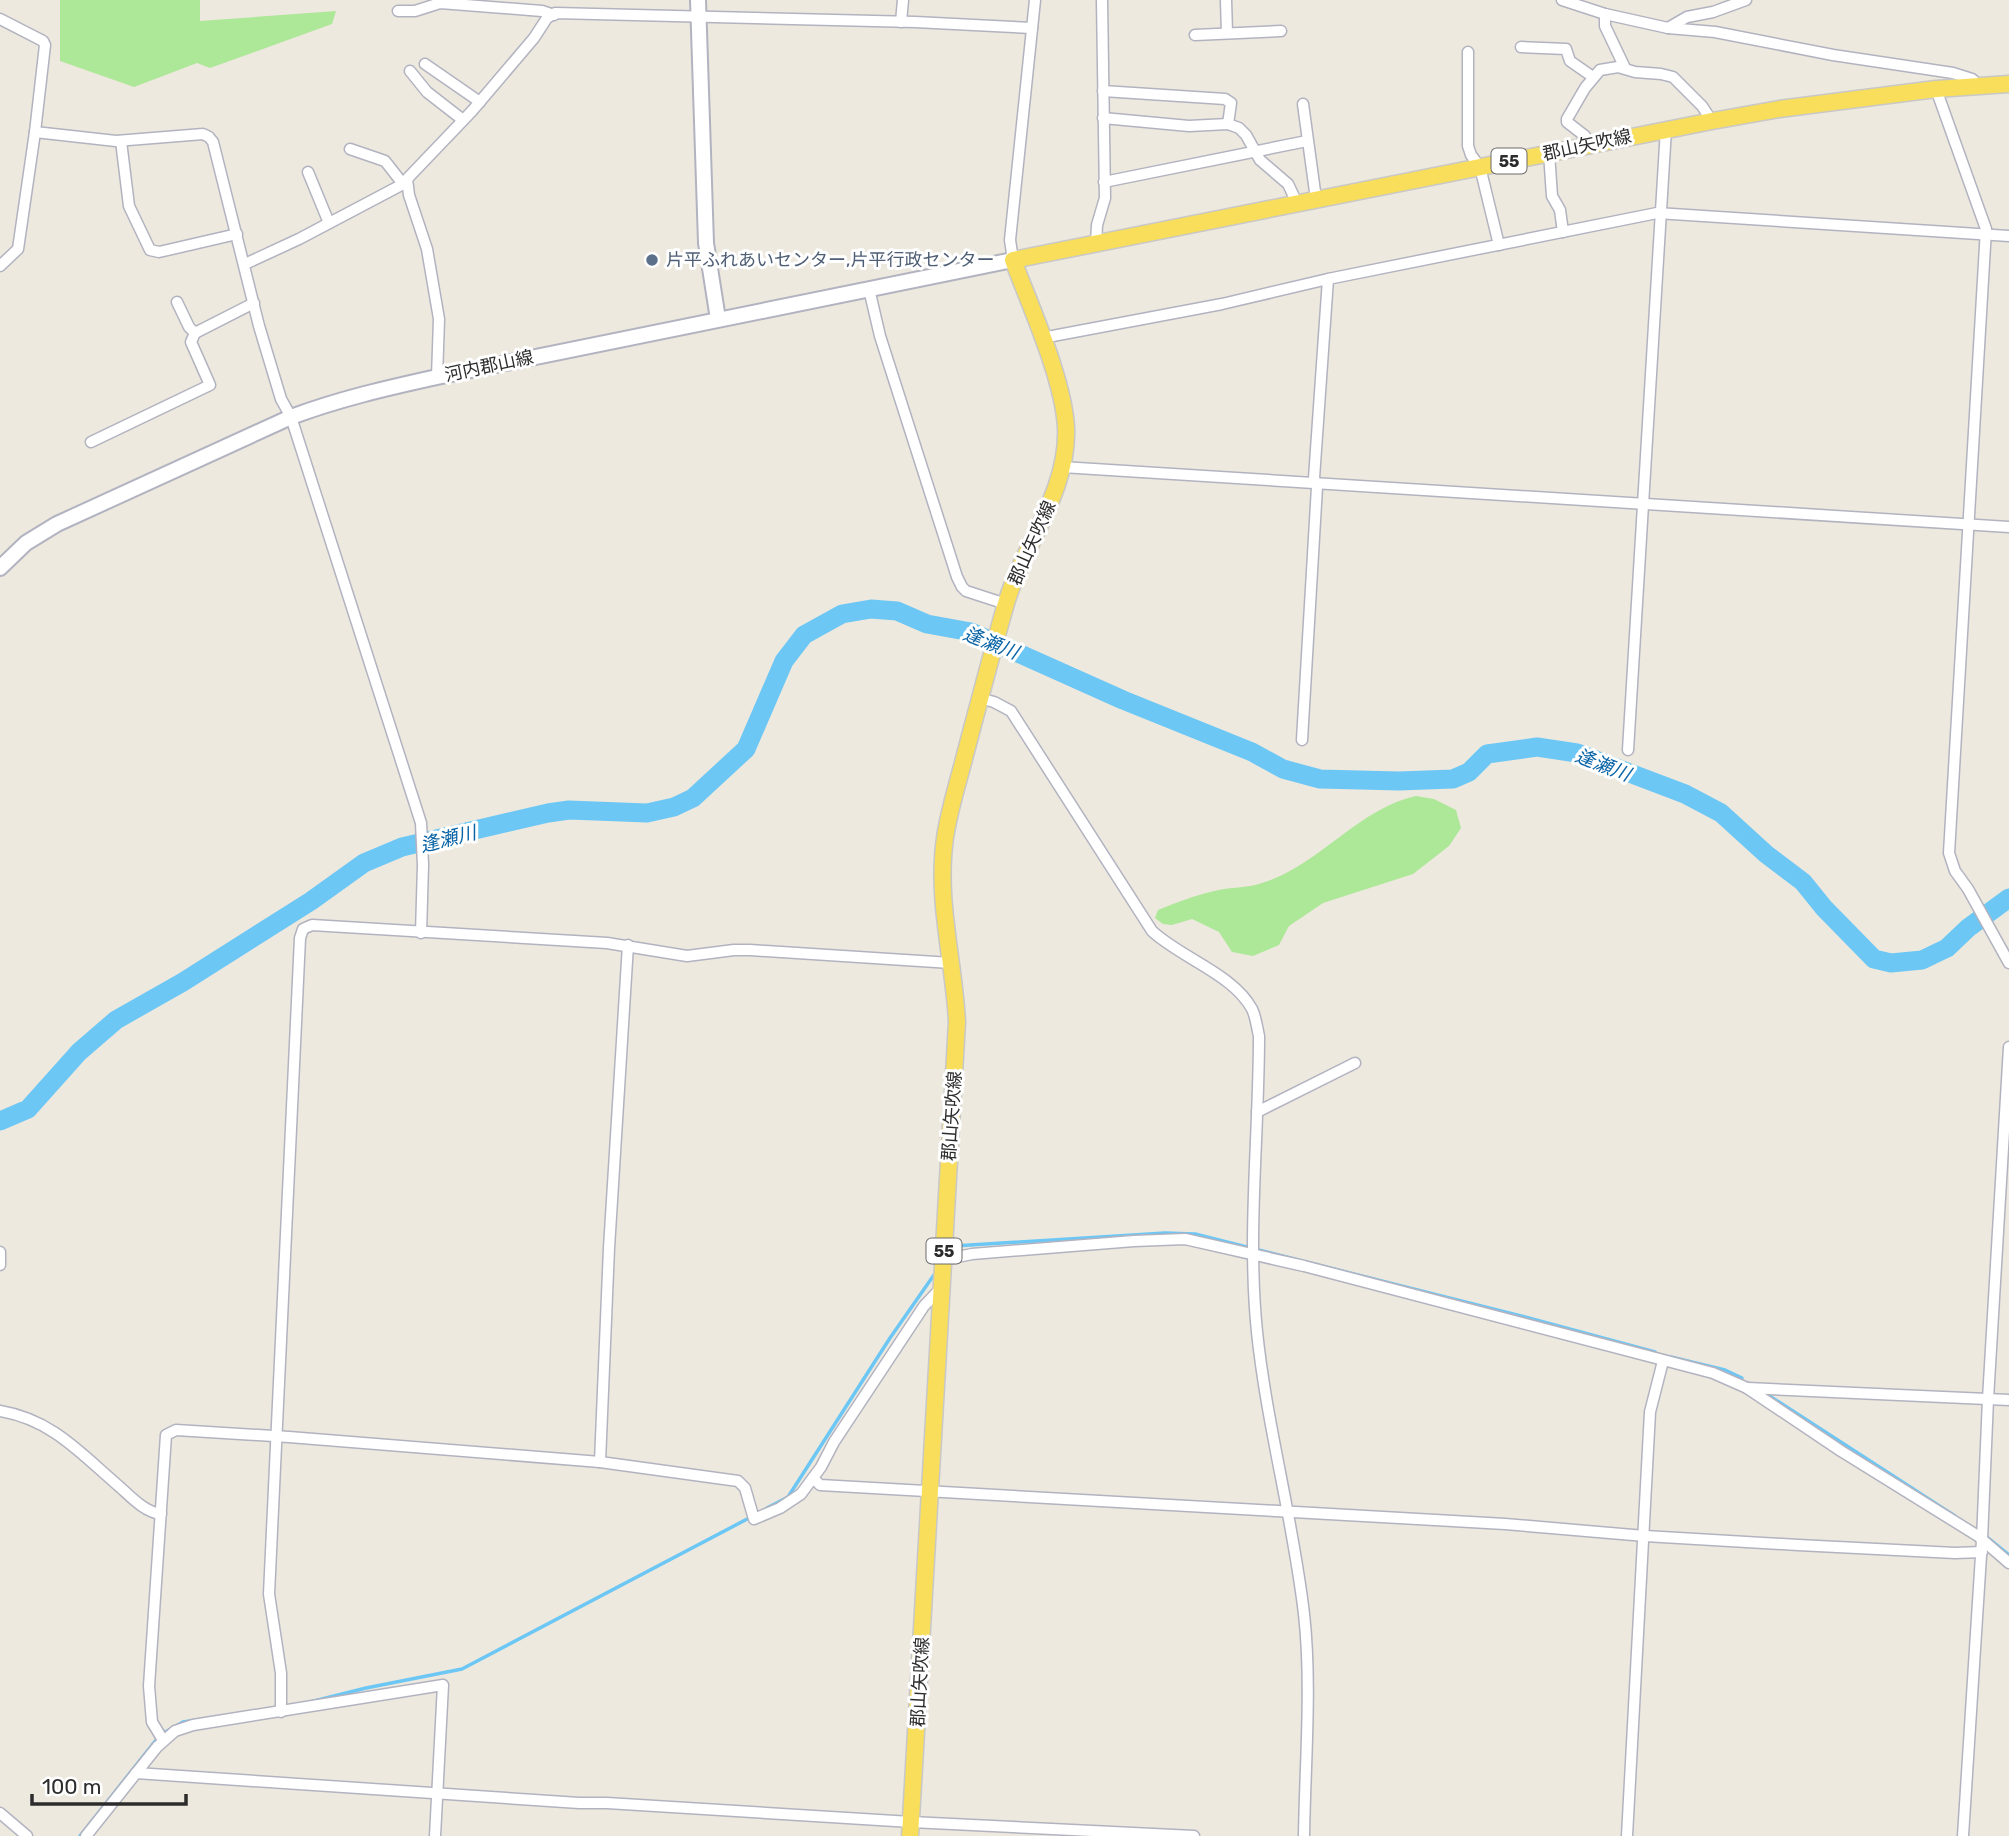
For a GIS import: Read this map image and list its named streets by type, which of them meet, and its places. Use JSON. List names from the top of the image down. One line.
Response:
{"streets":{"main road":["郡山矢吹線","55","河内郡山線"]},"crossings":[["郡山矢吹線","河内郡山線"]],"water":["逢瀬川"],"places":["片平ふれあいセンター,片平行政センター"],"scale_bar":"100 m"}
